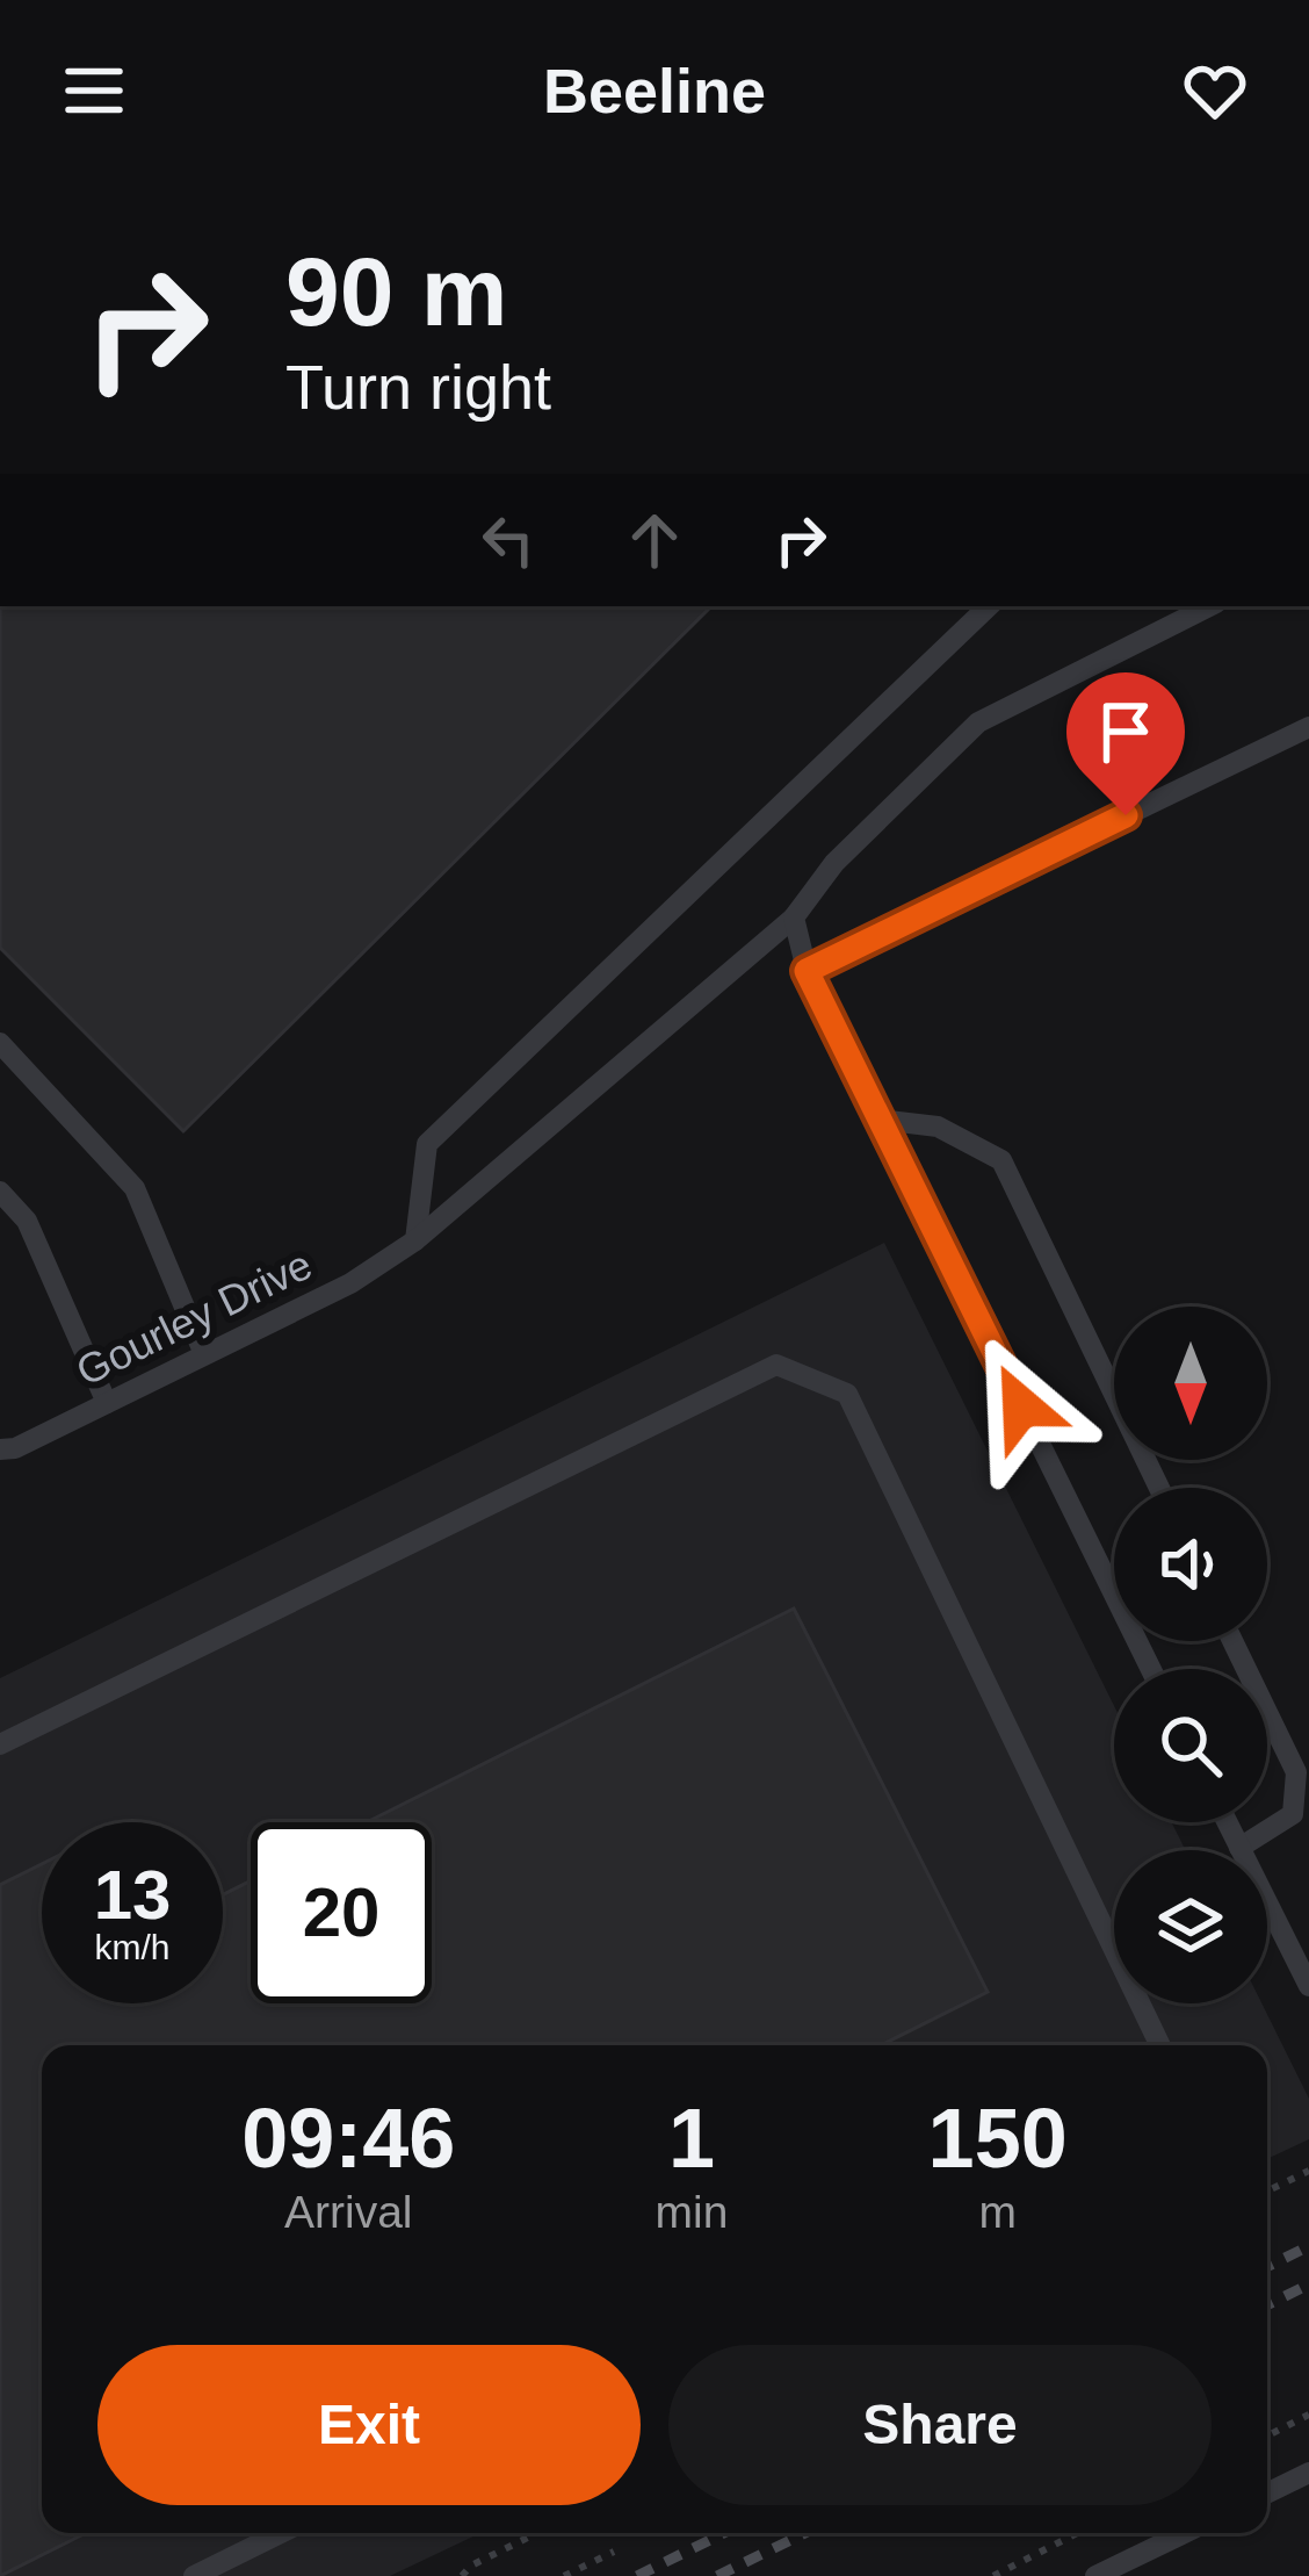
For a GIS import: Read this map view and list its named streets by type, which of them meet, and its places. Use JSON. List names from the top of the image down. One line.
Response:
{"streets":{"lane":["Gourley Drive"]},"north":"bottom","page":{"header":"Beeline","turn":["90 m","Turn right"],"speed":"13 km/h","limit":"20","eta":["09:46","Arrival","1","min","150","m"],"buttons":["Exit","Share"]}}
